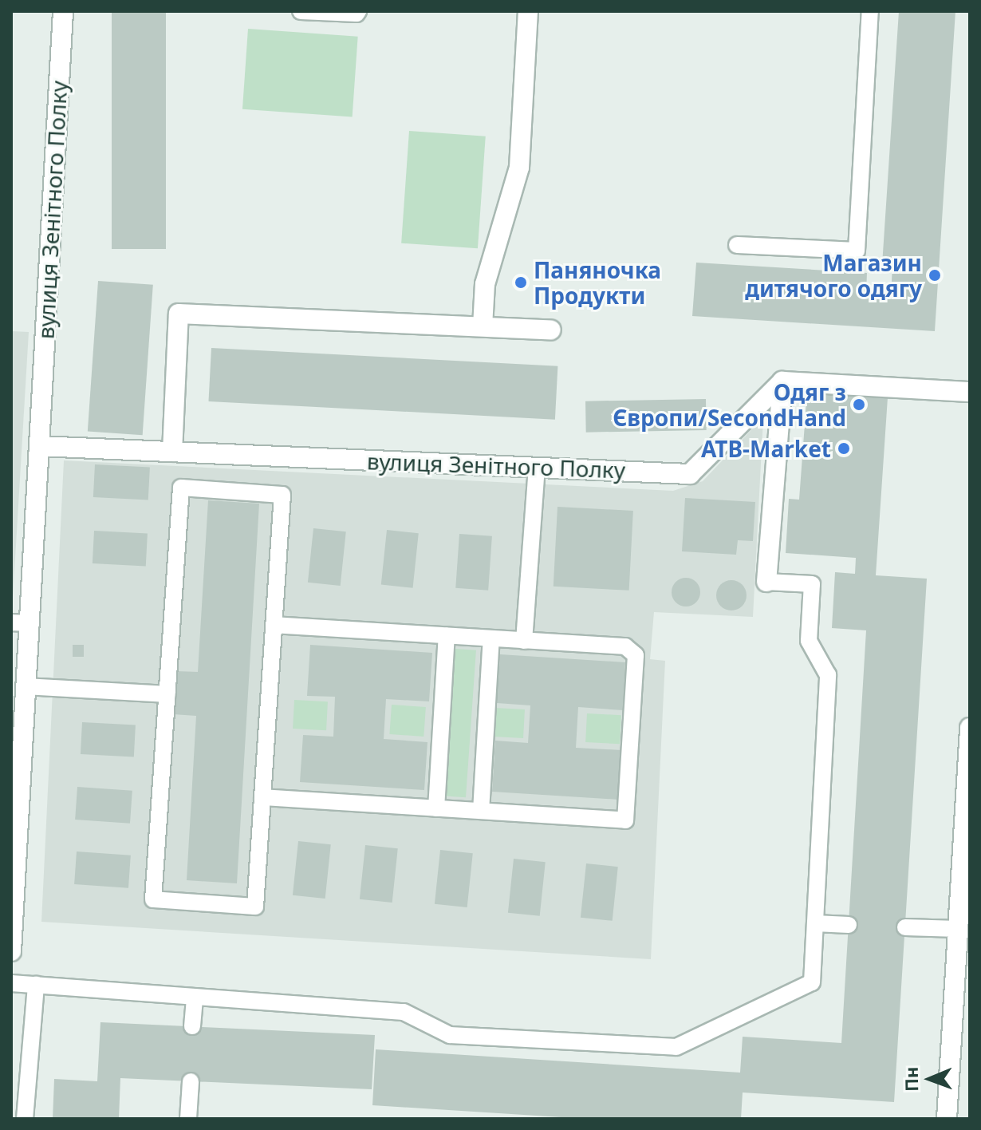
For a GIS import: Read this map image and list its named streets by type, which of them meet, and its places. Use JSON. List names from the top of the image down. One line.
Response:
{"streets":{"street":["вулиця Зенітного Полку"]},"places":["Магазин дитячого одягу","Паняночка Продукти","Одяг з Європи/SecondHand","ATB-Market"],"north":"left"}
